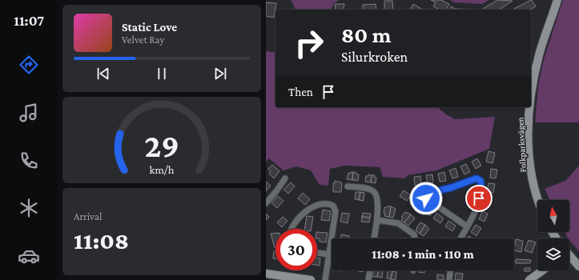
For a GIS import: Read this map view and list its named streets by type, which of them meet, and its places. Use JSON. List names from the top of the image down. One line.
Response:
{"streets":{"main road":["Folkparksvägen"]},"north":"top","page":{"tabs":"11:07","turn":["80 m","Silurkroken"],"song":["Static Love","Velvet Ray"],"then":"Then","tile":["Arrival","11:08"],"limit":"30","trip":"11:08 · 1 min · 110 m","gauge":["29","km/h"]}}
